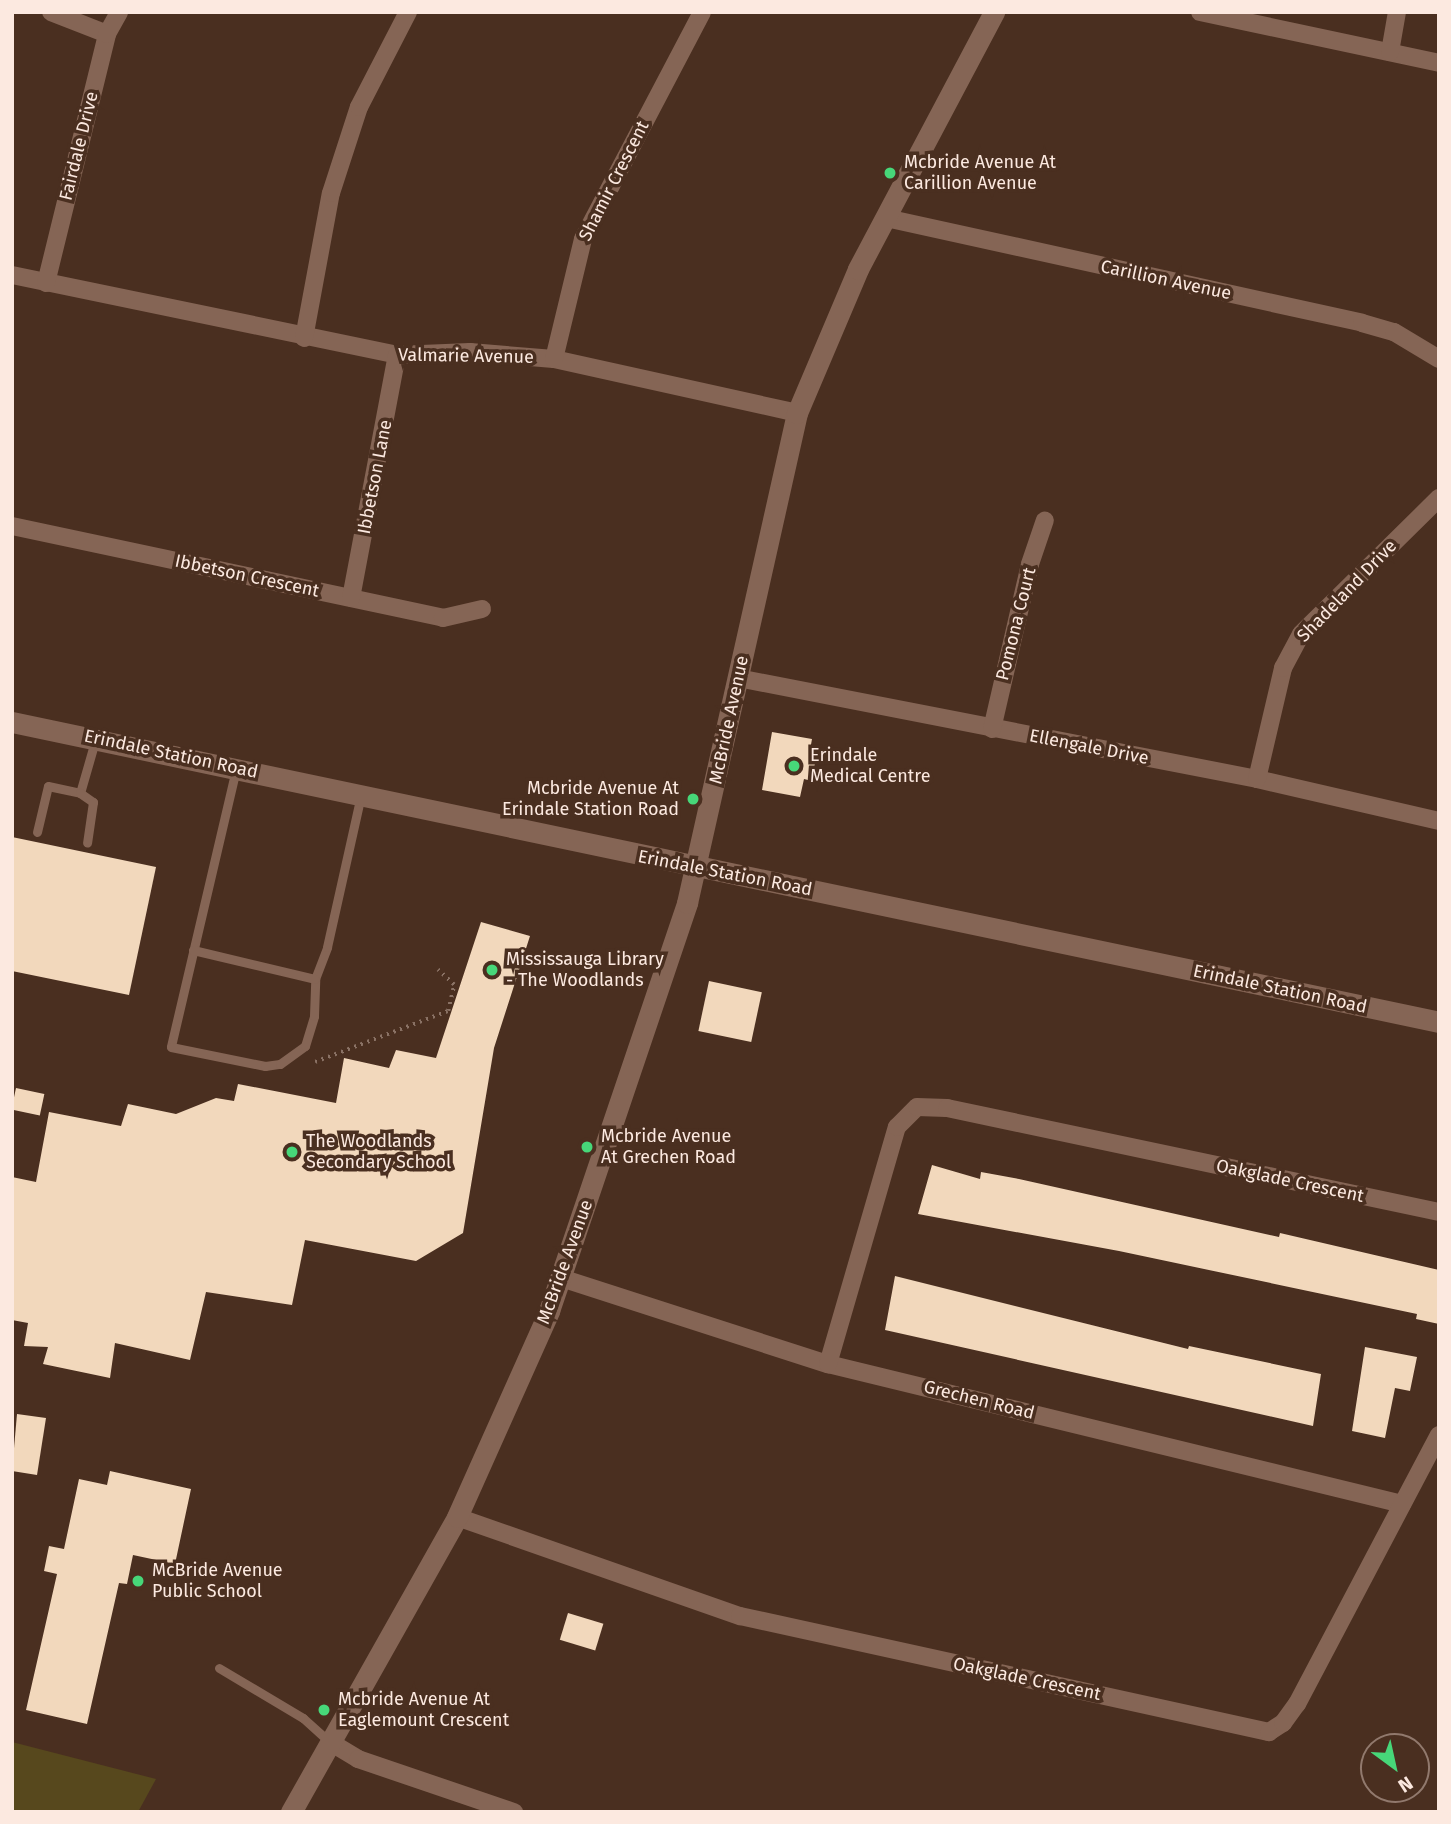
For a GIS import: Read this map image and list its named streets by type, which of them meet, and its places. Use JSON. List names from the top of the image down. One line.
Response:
{"streets":{"street":["Fairdale Drive","Shamir Crescent","Carillion Avenue","Valmarie Avenue","Ibbetson Lane","Ibbetson Crescent","Shadeland Drive","Pomona Court","McBride Avenue","Ellengale Drive","Erindale Station Road","Oakglade Crescent","Grechen Road"]},"crossings":[["Fairdale Drive","Valmarie Avenue"],["Shamir Crescent","Valmarie Avenue"],["Carillion Avenue","McBride Avenue"],["Valmarie Avenue","Ibbetson Lane"],["Valmarie Avenue","McBride Avenue"],["Ibbetson Lane","Ibbetson Crescent"],["Shadeland Drive","Ellengale Drive"],["Pomona Court","Ellengale Drive"],["McBride Avenue","Ellengale Drive"],["McBride Avenue","Erindale Station Road"],["McBride Avenue","Oakglade Crescent"],["McBride Avenue","Grechen Road"],["Oakglade Crescent","Grechen Road"]],"places":["Mcbride Avenue At Carillion Avenue","Erindale Medical Centre","Mcbride Avenue At Erindale Station Road","Mississauga Library - The Woodlands","Mcbride Avenue At Grechen Road","The Woodlands Secondary School","McBride Avenue Public School","Mcbride Avenue At Eaglemount Crescent"],"north":"bottom right"}
